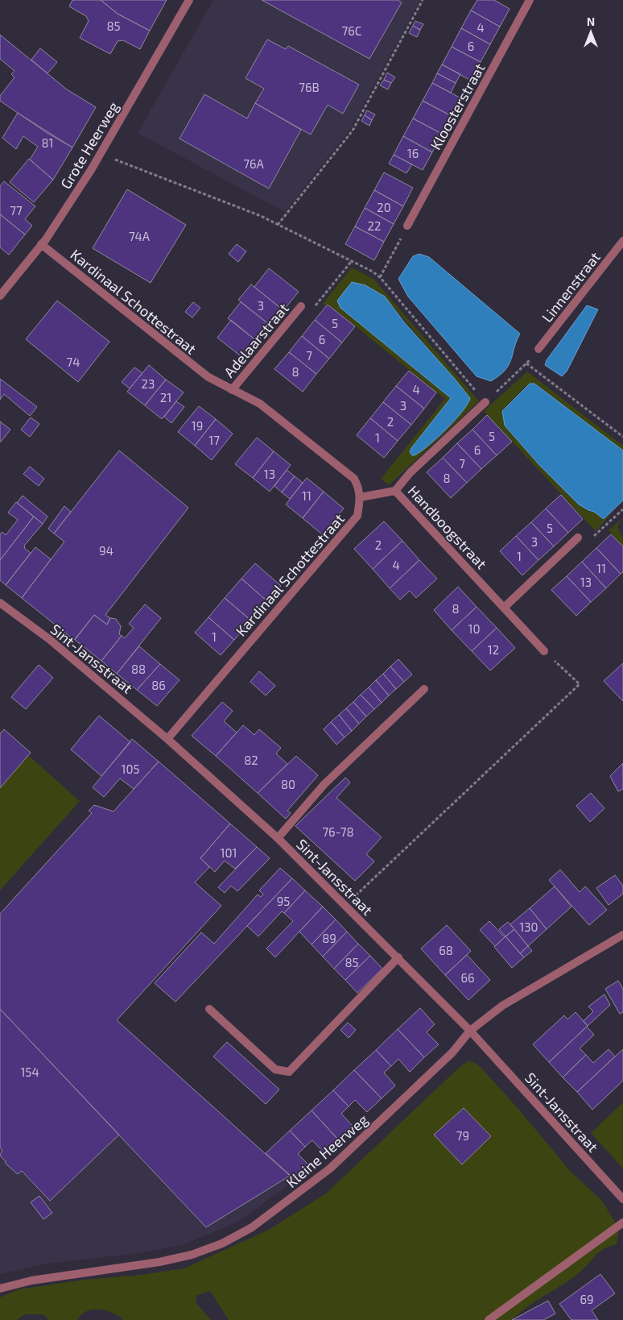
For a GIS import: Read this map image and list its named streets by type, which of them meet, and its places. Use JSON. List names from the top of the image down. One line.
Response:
{"streets":{"street":["Kloosterstraat","Grote Heerweg","Linnenstraat","Kardinaal Schottestraat","Adelaarstraat","Handboogstraat","Sint-Jansstraat","Kleine Heerweg"]},"crossings":[["Grote Heerweg","Kardinaal Schottestraat"],["Kardinaal Schottestraat","Adelaarstraat"],["Kardinaal Schottestraat","Handboogstraat"],["Kardinaal Schottestraat","Sint-Jansstraat"],["Sint-Jansstraat","Kleine Heerweg"]],"house_numbers":["85","4","76C","6","76B","81","16","76A","20","77","22","74A","3","5","6","7","74","8","23","4","21","3","2","19","5","1","17","6","7","13","8","11","5","3","2","94","1","4","11","13","8","10","1","12","88","86","82","105","80","76-78","101","95","130","89","68","85","66","154","79","69"],"north":"top"}
